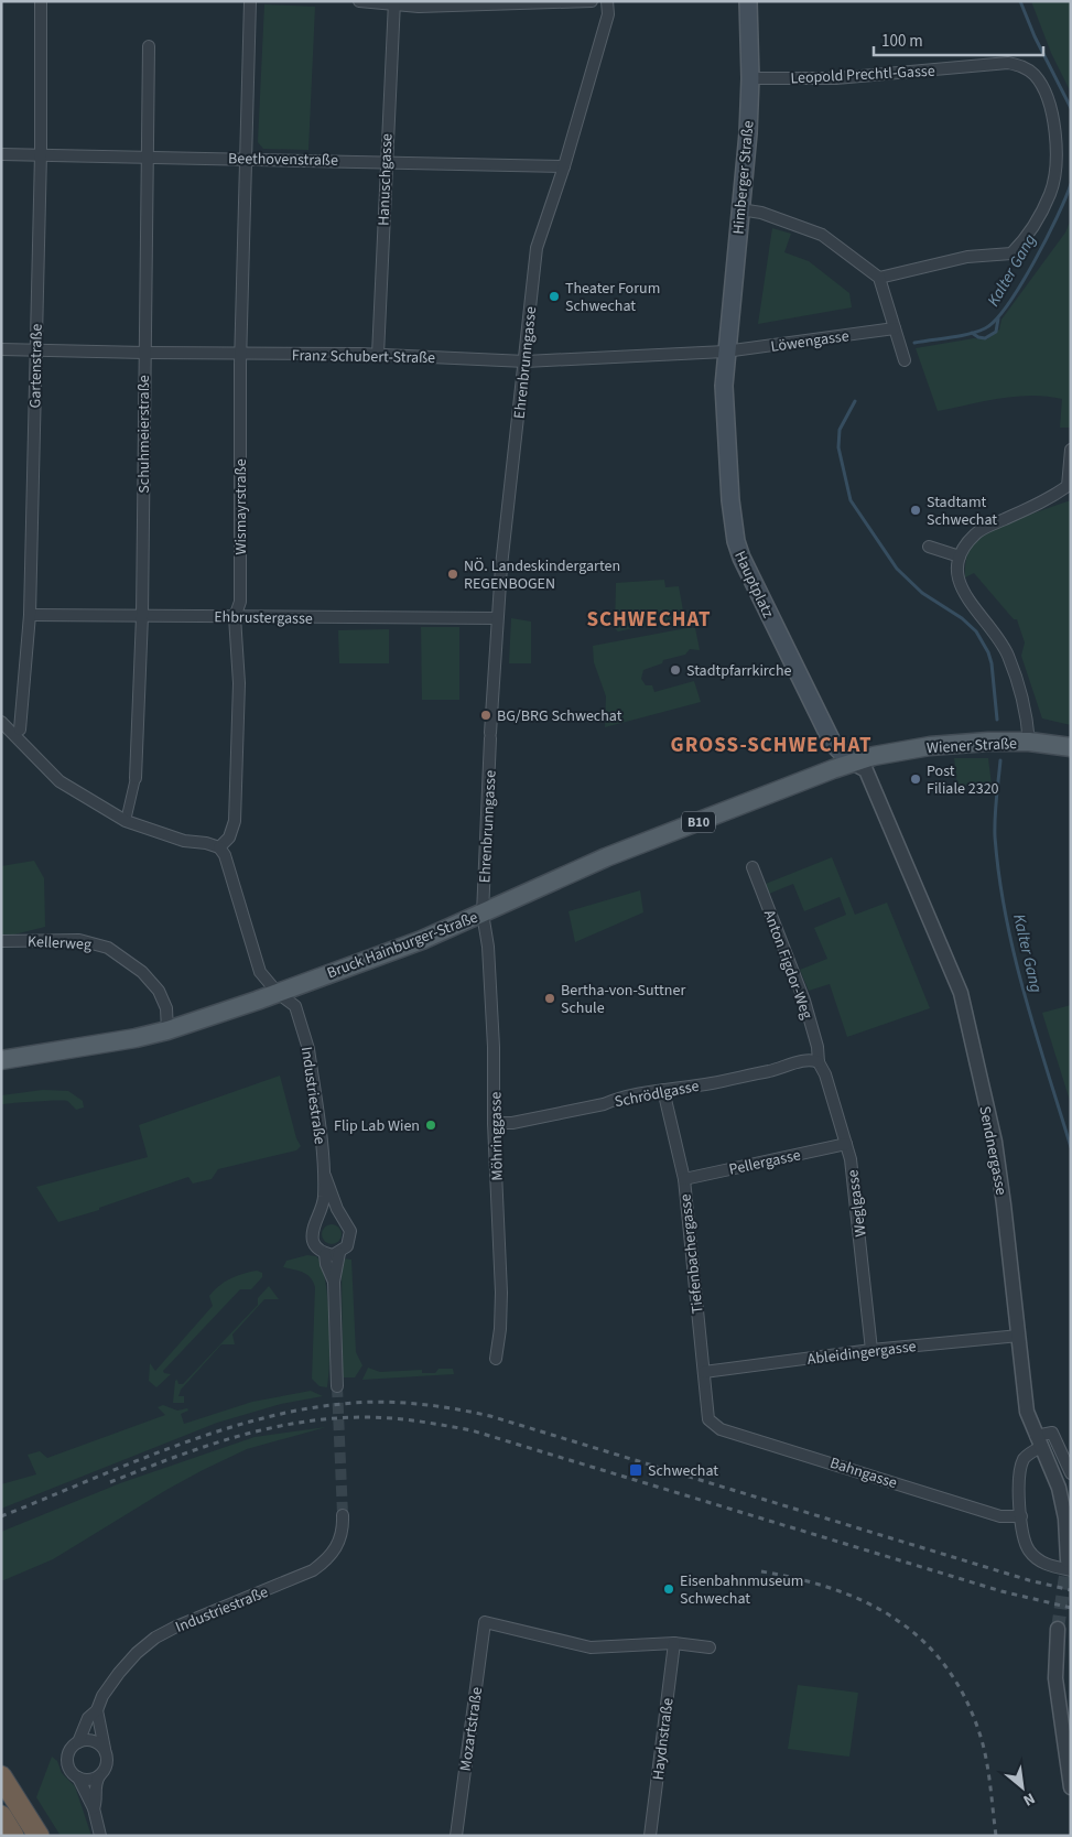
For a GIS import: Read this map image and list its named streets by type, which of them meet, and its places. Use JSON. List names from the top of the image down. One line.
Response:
{"streets":{"main road":["Himberger Straße","Hauptplatz","Wiener Straße","B10","Bruck Hainburger-Straße"],"street":["Leopold Prechtl-Gasse","Beethovenstraße","Hanuschgasse","Löwengasse","Franz Schubert-Straße","Ehrenbrunngasse","Gartenstraße","Schuhmeierstraße","Wismayrstraße","Ehbrustergasse","Kellerweg","Anton Figdor-Weg","Schrödlgasse","Industriestraße","Möhringgasse","Sendnergasse","Pellergasse","Weglgasse","Tiefenbachergasse","Ableidingergasse","Bahngasse","Mozartstraße","Haydnstraße"]},"crossings":[["Leopold Prechtl-Gasse","Himberger Straße"],["Beethovenstraße","Hanuschgasse"],["Beethovenstraße","Ehrenbrunngasse"],["Beethovenstraße","Gartenstraße"],["Beethovenstraße","Schuhmeierstraße"],["Beethovenstraße","Wismayrstraße"],["Himberger Straße","Löwengasse"],["Himberger Straße","Franz Schubert-Straße"],["Himberger Straße","Hauptplatz"],["Hanuschgasse","Franz Schubert-Straße"],["Löwengasse","Franz Schubert-Straße"],["Löwengasse","Hauptplatz"],["Franz Schubert-Straße","Ehrenbrunngasse"],["Franz Schubert-Straße","Gartenstraße"],["Franz Schubert-Straße","Schuhmeierstraße"],["Franz Schubert-Straße","Wismayrstraße"],["Franz Schubert-Straße","Hauptplatz"],["Ehrenbrunngasse","Ehbrustergasse"],["Ehrenbrunngasse","Bruck Hainburger-Straße"],["Ehrenbrunngasse","Möhringgasse"],["Gartenstraße","Ehbrustergasse"],["Schuhmeierstraße","Ehbrustergasse"],["Wismayrstraße","Ehbrustergasse"],["Hauptplatz","Wiener Straße"],["Hauptplatz","Bruck Hainburger-Straße"],["Hauptplatz","Sendnergasse"],["Wiener Straße","Bruck Hainburger-Straße"],["Wiener Straße","Sendnergasse"],["Kellerweg","Bruck Hainburger-Straße"],["Bruck Hainburger-Straße","Industriestraße"],["Bruck Hainburger-Straße","Möhringgasse"],["Bruck Hainburger-Straße","Sendnergasse"],["Anton Figdor-Weg","Schrödlgasse"],["Anton Figdor-Weg","Weglgasse"],["Schrödlgasse","Möhringgasse"],["Schrödlgasse","Weglgasse"],["Schrödlgasse","Tiefenbachergasse"],["Sendnergasse","Ableidingergasse"],["Pellergasse","Weglgasse"],["Pellergasse","Tiefenbachergasse"],["Weglgasse","Ableidingergasse"],["Tiefenbachergasse","Ableidingergasse"],["Tiefenbachergasse","Bahngasse"],["Mozartstraße","Haydnstraße"]],"districts":["SCHWECHAT","GROSS-SCHWECHAT"],"water":["Kalter Gang"],"places":{"other":["Theater Forum Schwechat","Stadtamt Schwechat","NÖ. Landeskindergarten REGENBOGEN","Stadtpfarrkirche","BG/BRG Schwechat","Post Filiale 2320","Bertha-von-Suttner Schule","Flip Lab Wien","Eisenbahnmuseum Schwechat"],"transit":["Schwechat"]},"scale_bar":"100 m","north":"bottom right"}
